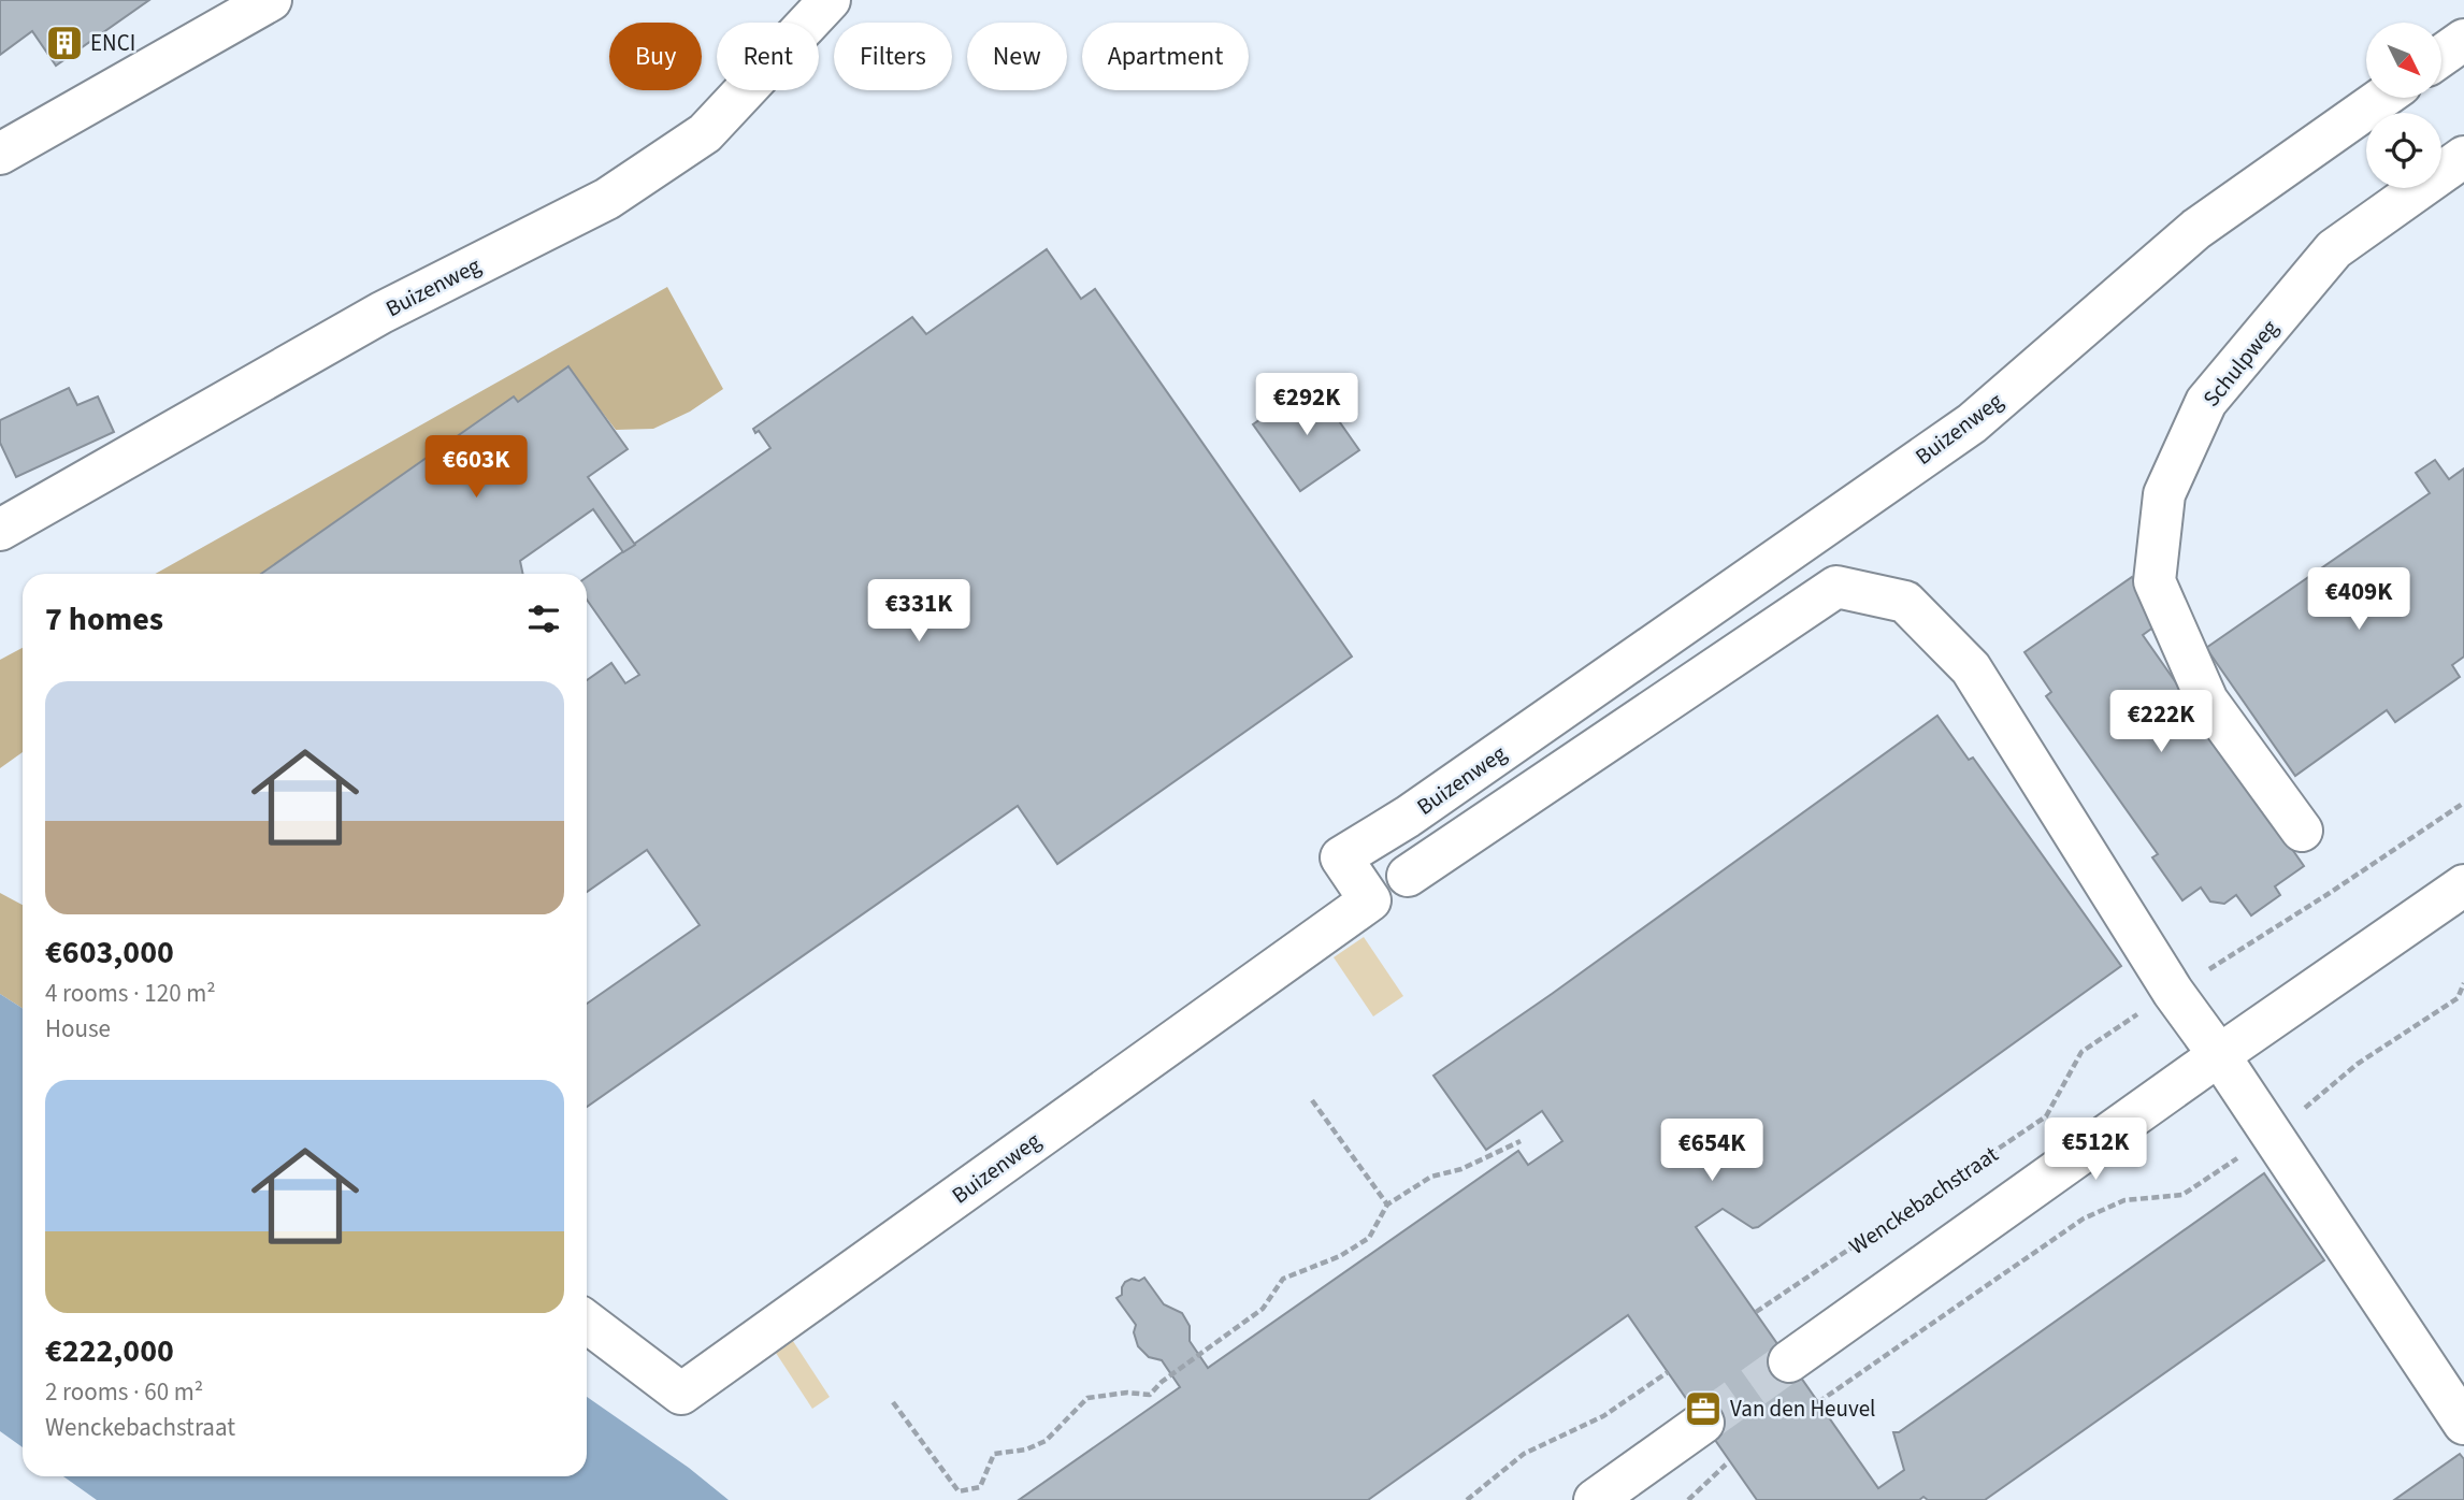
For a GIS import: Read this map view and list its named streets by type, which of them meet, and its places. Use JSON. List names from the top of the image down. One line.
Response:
{"streets":{"street":["Buizenweg","Schulpweg"],"path":["Wenckebachstraat"]},"places":{"building":["ENCI"],"office":["Van den Heuvel"]},"north":"bottom right","page":{"chip":["Buy","Rent","Filters","New","Apartment"],"price":["€292K","€603K","€409K","€331K","€222K","€512K","€654K"],"heading":"7 homes","list":[{"name":"€603,000","note":"4 rooms · 120 m² · House"},{"name":"€222,000","note":"2 rooms · 60 m² · Wenckebachstraat"}]}}
